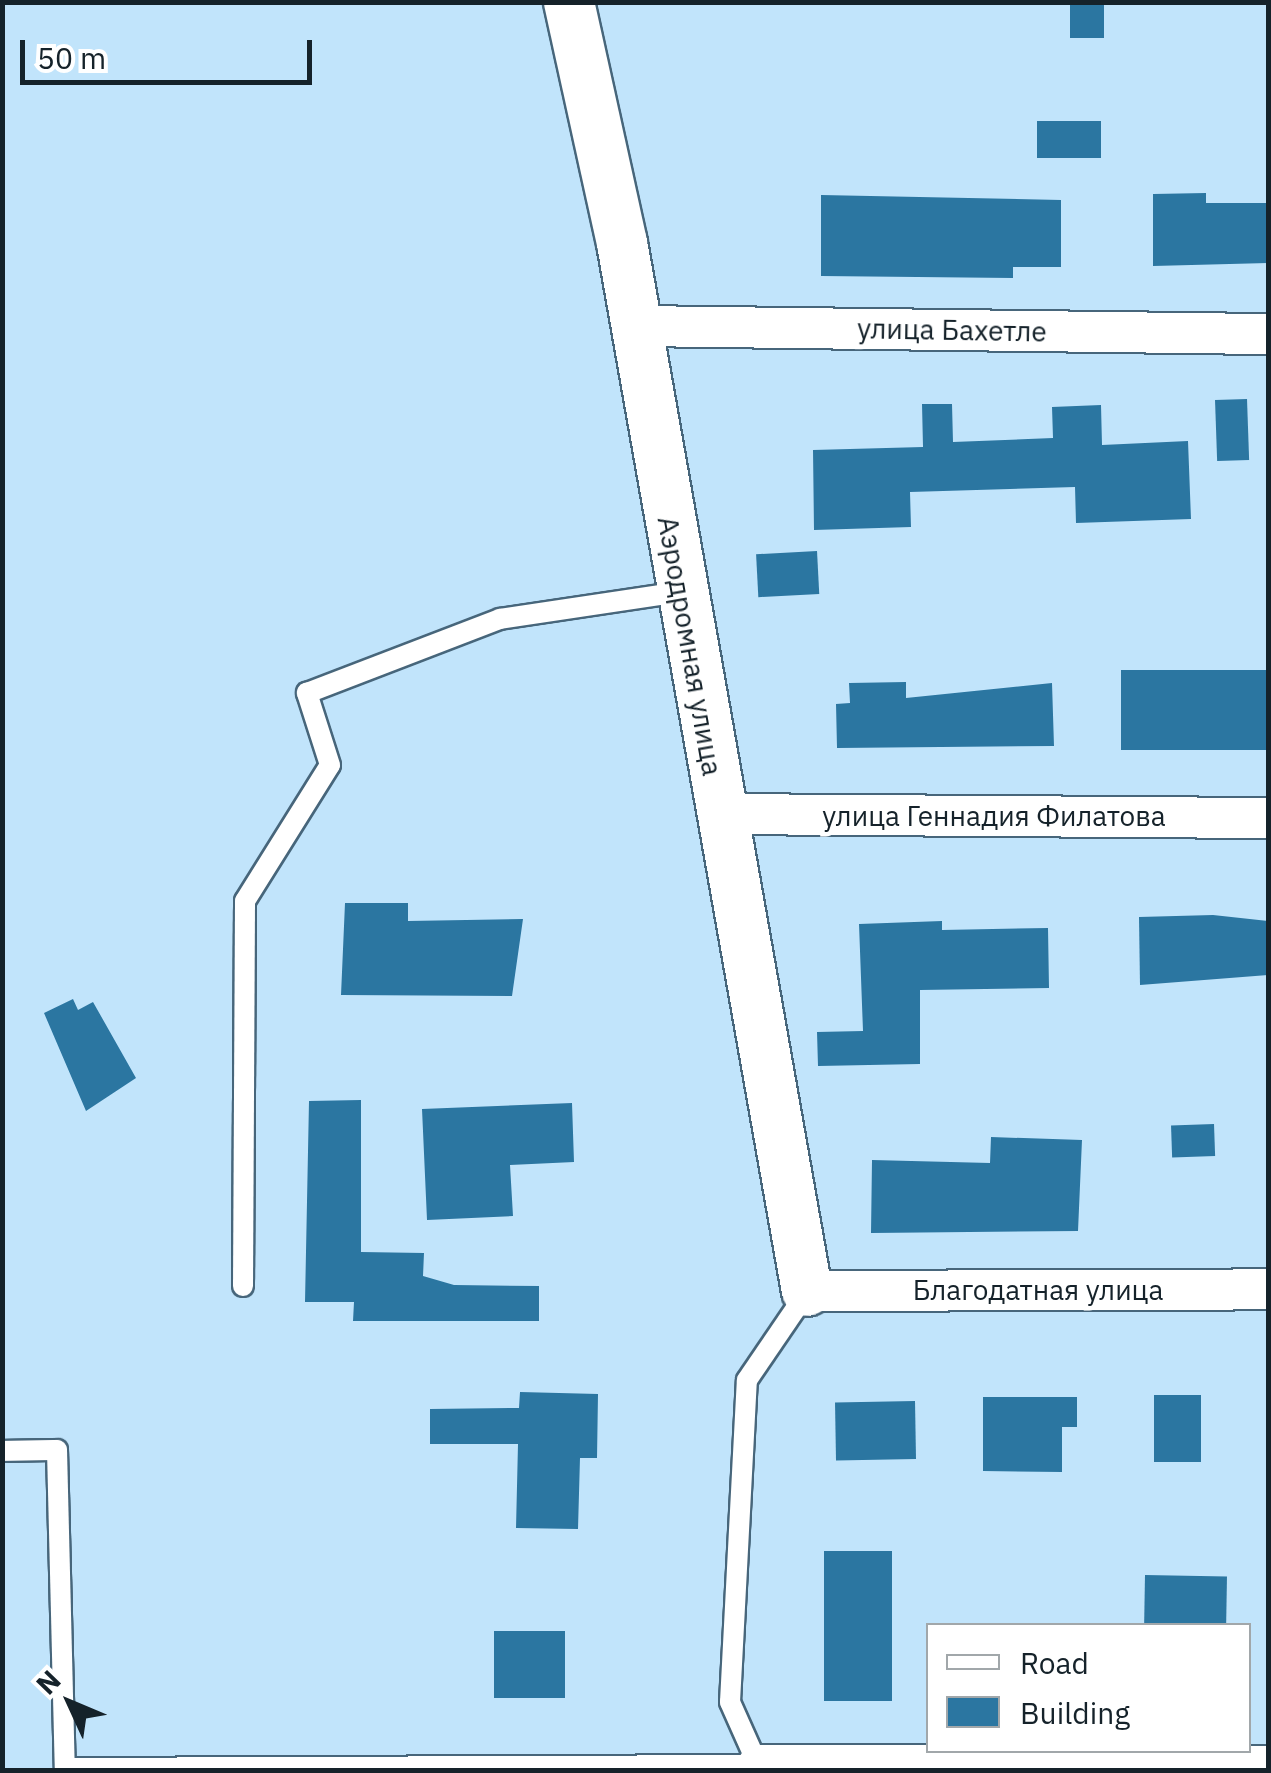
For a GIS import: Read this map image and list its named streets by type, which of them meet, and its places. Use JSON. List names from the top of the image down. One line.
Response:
{"streets":{"street":["улица Бахетле","Аэродромная улица","улица Геннадия Филатова","Благодатная улица"]},"crossings":[["улица Бахетле","Аэродромная улица"],["Аэродромная улица","улица Геннадия Филатова"],["Аэродромная улица","Благодатная улица"]],"legend":["Road","Building"],"scale_bar":"50 m","north":"top left"}
